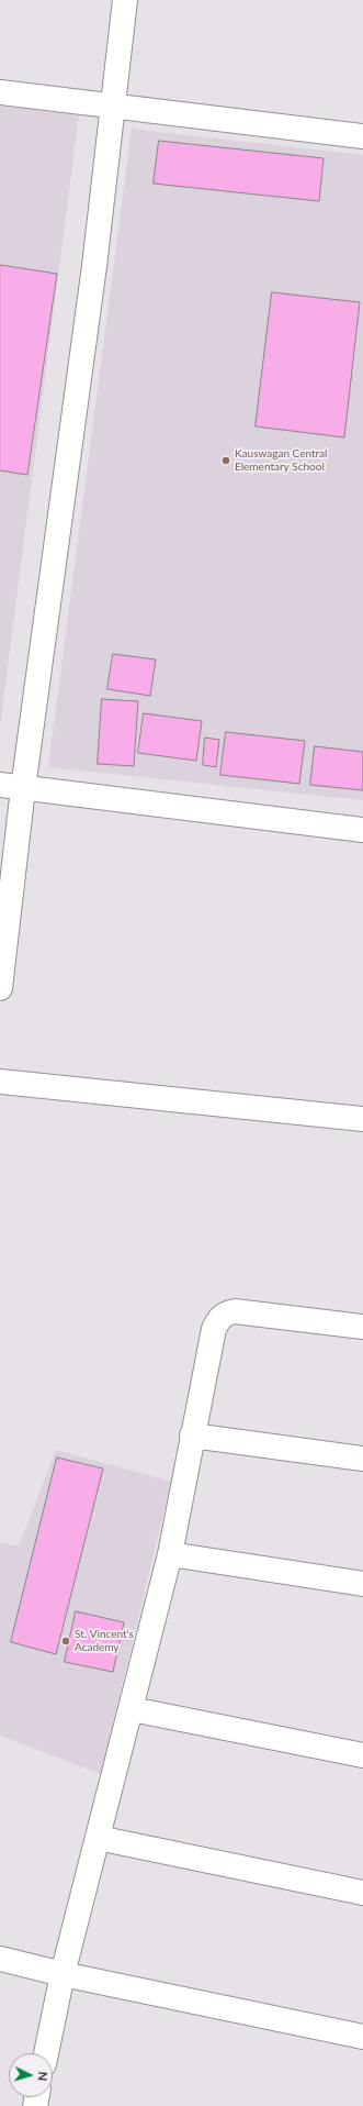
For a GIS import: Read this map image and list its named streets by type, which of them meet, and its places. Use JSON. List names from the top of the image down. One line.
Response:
{"places":["Kauswagan Central Elementary School","St. Vincent’s Academy"],"north":"right"}
